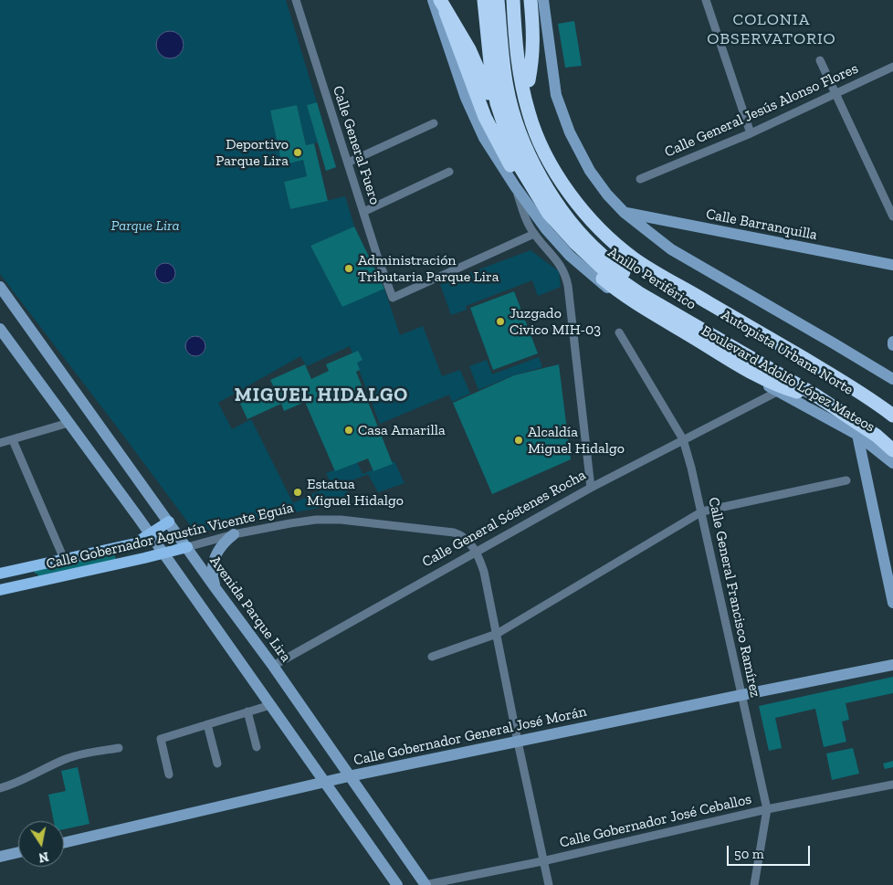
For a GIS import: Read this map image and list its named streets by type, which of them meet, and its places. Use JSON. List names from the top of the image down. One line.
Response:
{"streets":{"highway":["Anillo Periférico","Autopista Urbana Norte"],"main road":["Calle Barranquilla","Boulevard Adolfo López Mateos","Calle Gobernador Agustín Vicente Eguía","Avenida Parque Lira","Calle Gobernador General José Morán"],"street":["Calle General Jesús Alonso Flores","Calle General Fuero","Calle General Sóstenes Rocha","Calle General Francisco Ramírez","Calle Gobernador José Ceballos"]},"crossings":[["Boulevard Adolfo López Mateos","Calle General Sóstenes Rocha"],["Calle General Sóstenes Rocha","Calle Gobernador Agustín Vicente Eguía"],["Calle General Sóstenes Rocha","Calle General Francisco Ramírez"],["Calle General Sóstenes Rocha","Avenida Parque Lira"],["Calle Gobernador Agustín Vicente Eguía","Avenida Parque Lira"],["Calle Gobernador Agustín Vicente Eguía","Calle Gobernador General José Morán"],["Calle Gobernador Agustín Vicente Eguía","Calle Gobernador José Ceballos"],["Calle General Francisco Ramírez","Calle Gobernador General José Morán"],["Calle General Francisco Ramírez","Calle Gobernador José Ceballos"],["Avenida Parque Lira","Calle Gobernador General José Morán"],["Avenida Parque Lira","Calle Gobernador José Ceballos"]],"districts":["COLONIA OBSERVATORIO","MIGUEL HIDALGO"],"parks":["Parque Lira"],"places":["Deportivo Parque Lira","Administración Tributaria Parque Lira","Juzgado Civico MIH-03","Casa Amarilla","Alcaldía Miguel Hidalgo","Estatua Miguel Hidalgo"],"scale_bar":"50 m","north":"bottom"}
